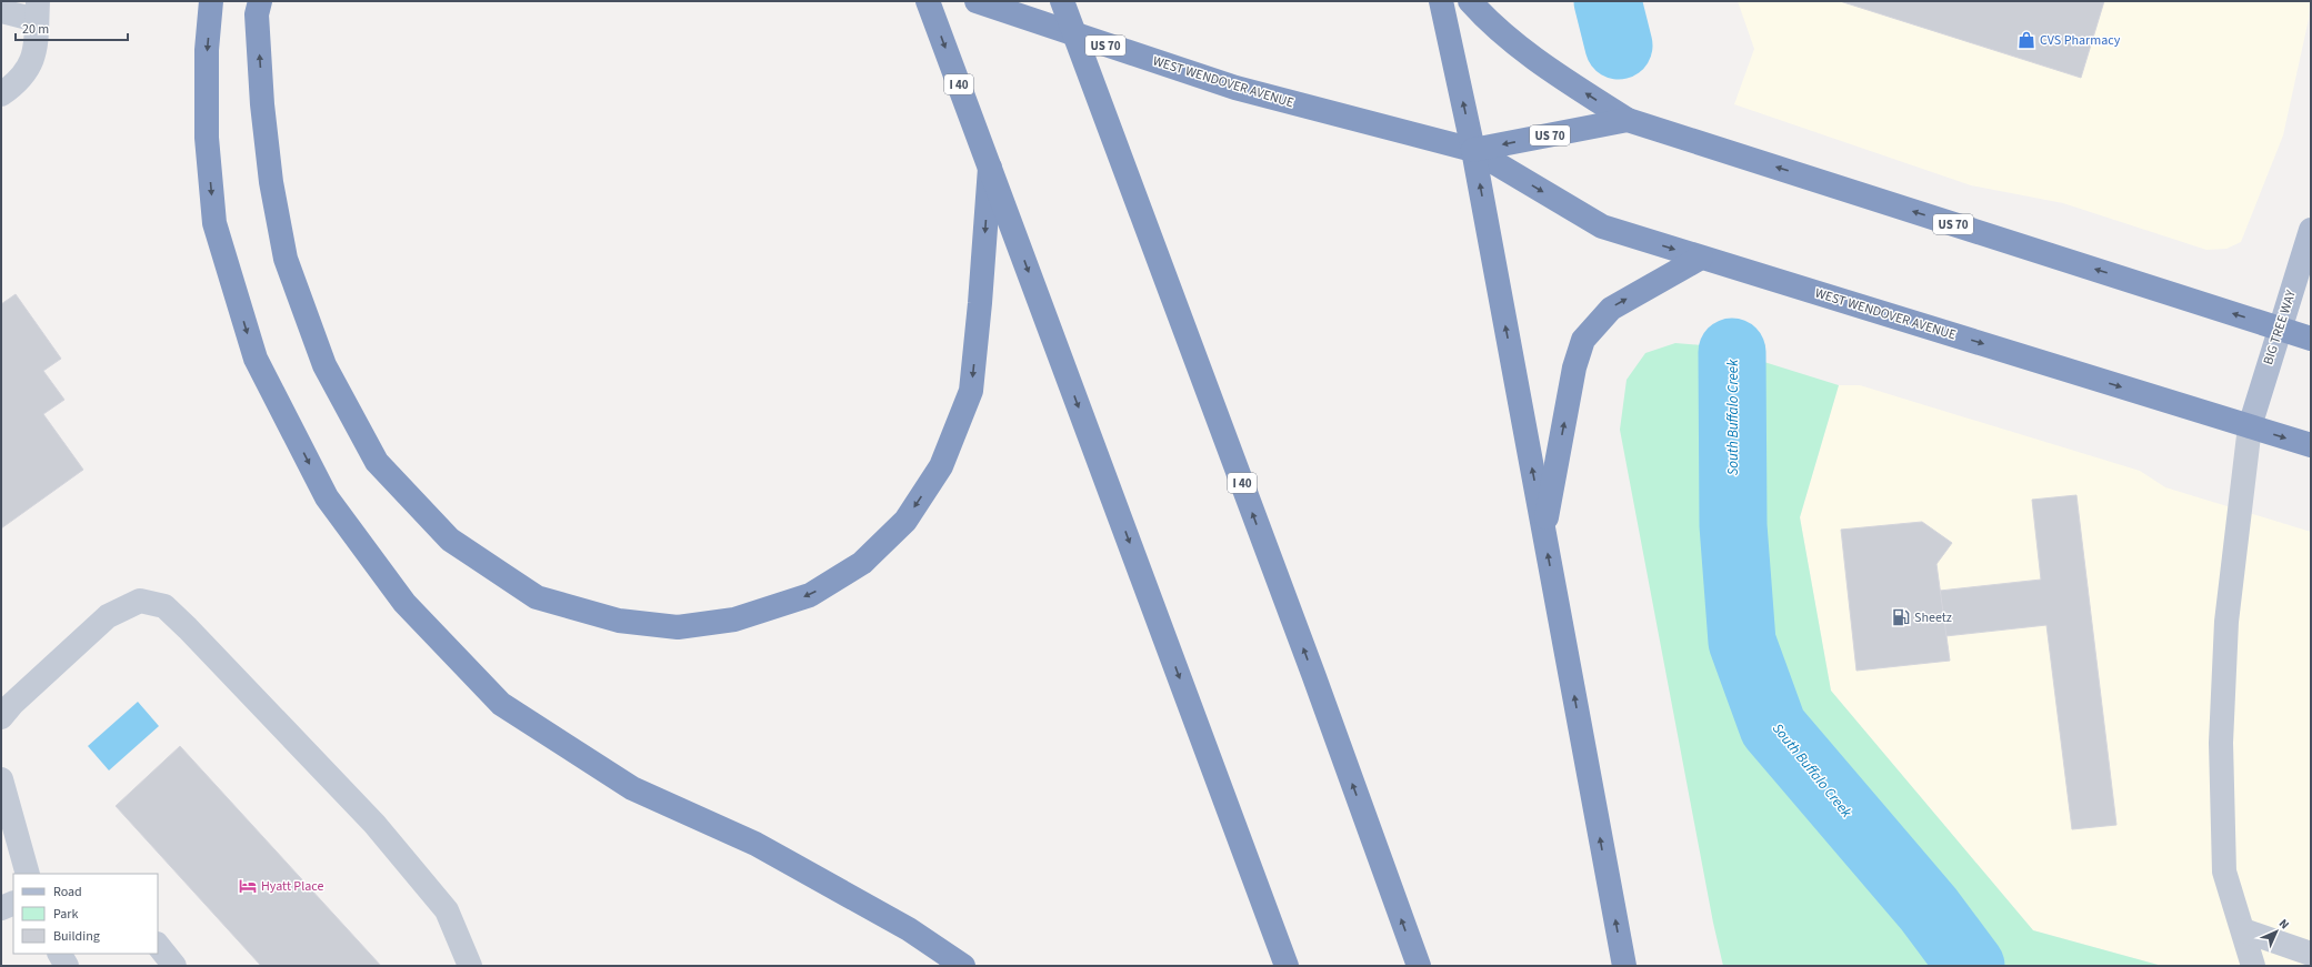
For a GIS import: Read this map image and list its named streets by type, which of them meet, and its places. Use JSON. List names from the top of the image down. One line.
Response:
{"streets":{"highway":["US 70","WEST WENDOVER AVENUE","I 40"],"main road":["BIG TREE WAY"]},"crossings":[["WEST WENDOVER AVENUE","BIG TREE WAY"]],"water":["South Buffalo Creek"],"places":{"shop":["CVS Pharmacy"],"fuel station":["Sheetz"],"hotel":["Hyatt Place"]},"legend":["Road","Park","Building"],"scale_bar":"20 m","north":"top right"}
